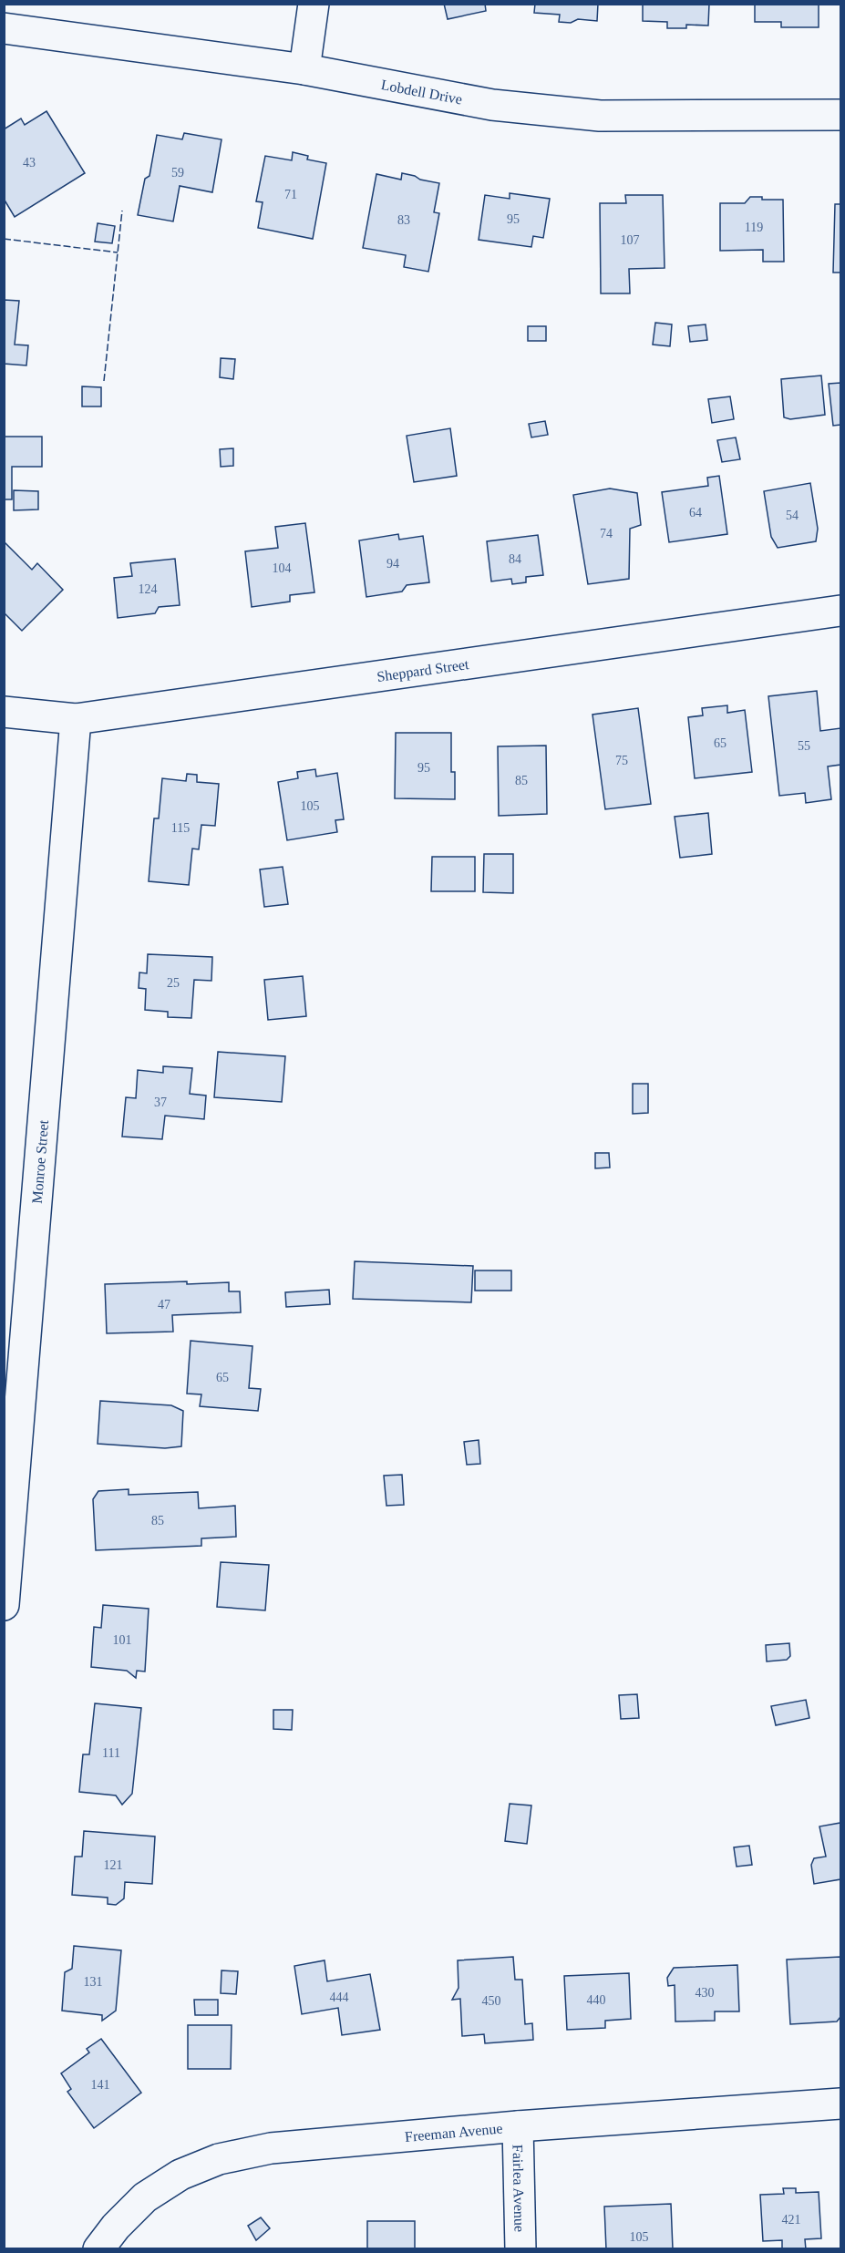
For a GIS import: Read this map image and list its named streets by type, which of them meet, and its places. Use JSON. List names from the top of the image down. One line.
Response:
{"streets":{"street":["Lobdell Drive","Sheppard Street","Monroe Street","Freeman Avenue","Fairlea Avenue"]},"crossings":[["Sheppard Street","Monroe Street"],["Freeman Avenue","Fairlea Avenue"]],"house_numbers":["43","59","71","95","83","119","107","64","54","74","84","94","104","124","65","55","75","95","85","105","115","25","37","47","65","85","101","111","121","131","430","444","440","450","141","421","105"]}
